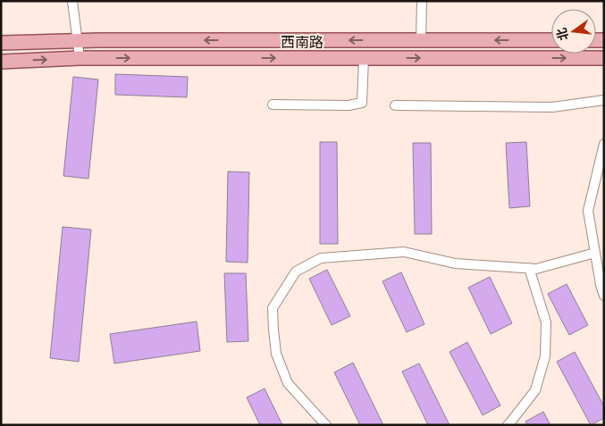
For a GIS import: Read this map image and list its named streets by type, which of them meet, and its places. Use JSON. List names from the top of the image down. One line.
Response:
{"streets":{"main road":["西南路"]},"north":"left"}
